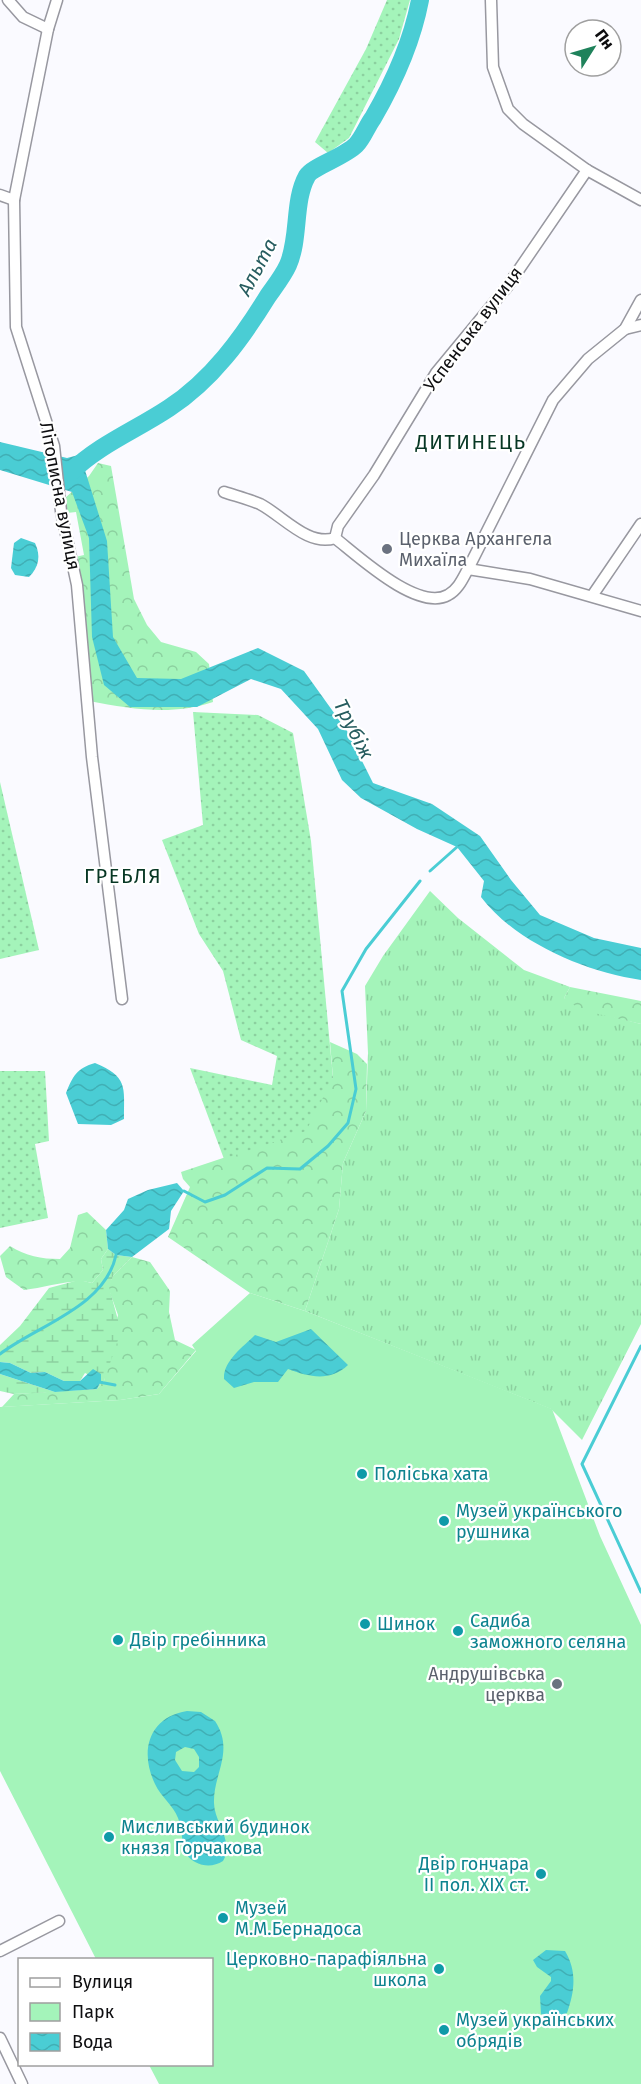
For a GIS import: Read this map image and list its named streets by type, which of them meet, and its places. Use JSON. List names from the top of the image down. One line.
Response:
{"streets":{"street":["Успенська вулиця","Літописна вулиця"]},"districts":["ДИТИНЕЦЬ","ГРЕБЛЯ"],"water":["Альта","Трубіж"],"places":["Церква Архангела Михаїла","Поліська хата","Музей українського рушника","Шинок","Садиба заможного селяна","Двір гребінника","Андрушівська церква","Мисливський будинок князя Горчакова","Двір гончара II пол. XIX ст.","Музей М.М.Бернадоса","Церковно-парафіяльна школа","Музей українських обрядів"],"legend":["Вулиця","Парк","Вода"],"north":"top right"}
